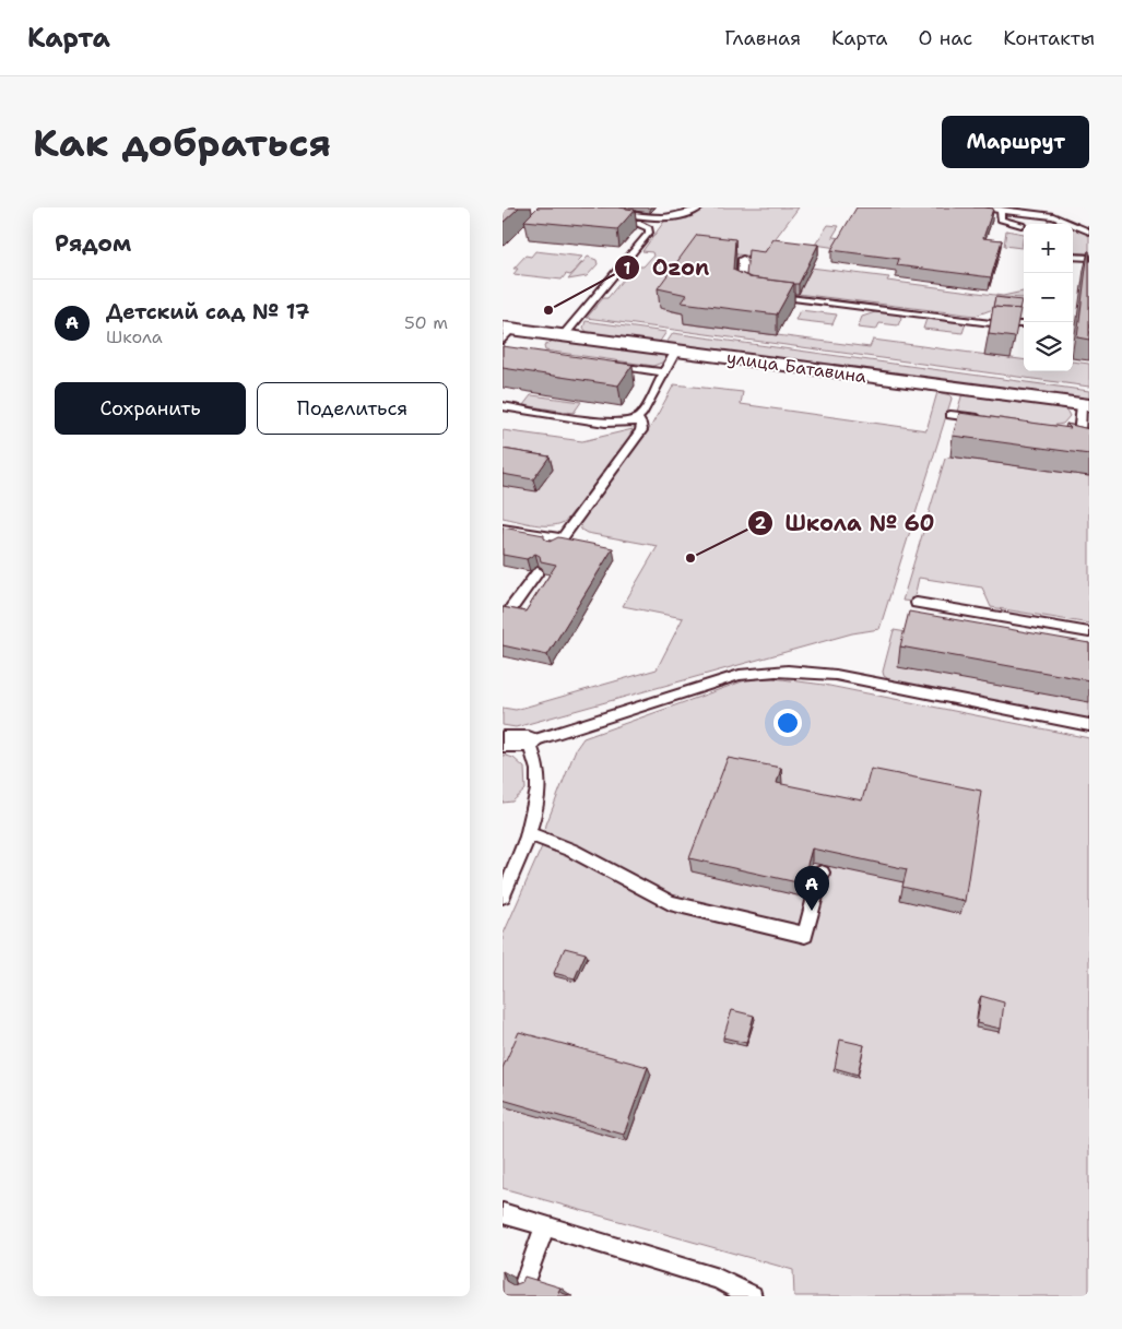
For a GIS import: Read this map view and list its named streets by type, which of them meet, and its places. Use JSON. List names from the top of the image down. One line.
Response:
{"streets":{"street":["улица Батавина"]},"places":["Ozon","Школа № 60"],"page":{"header":"Карта","nav":["Главная","Карта","О нас","Контакты"],"buttons":["Маршрут",["Сохранить","Поделиться"]],"title":"Как добраться","heading":"Рядом","map_buttons":["+","−"],"list":[{"mark":"A","name":"Детский сад № 17","note":"Школа","value":"50 m"}],"pins":"A"}}
